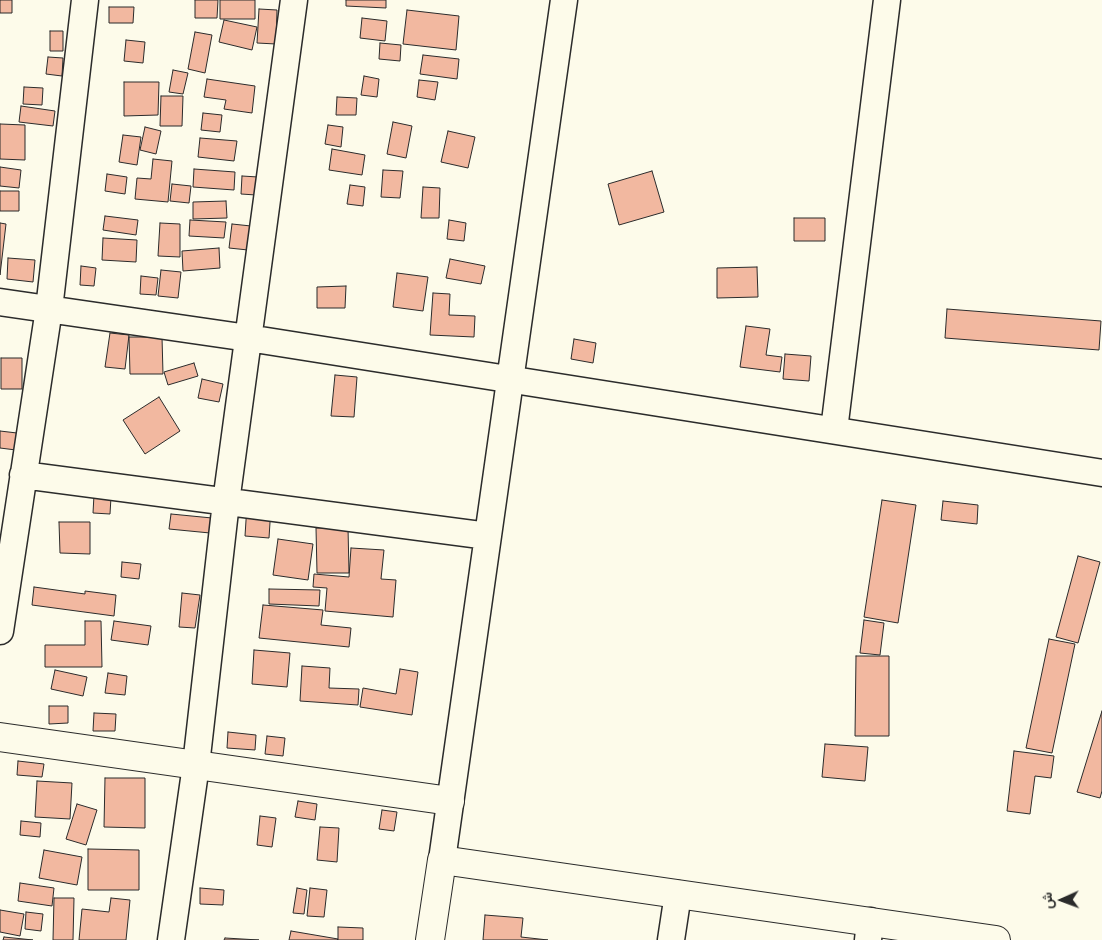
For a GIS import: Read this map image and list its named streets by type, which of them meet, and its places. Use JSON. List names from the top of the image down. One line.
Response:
{"north":"left"}
